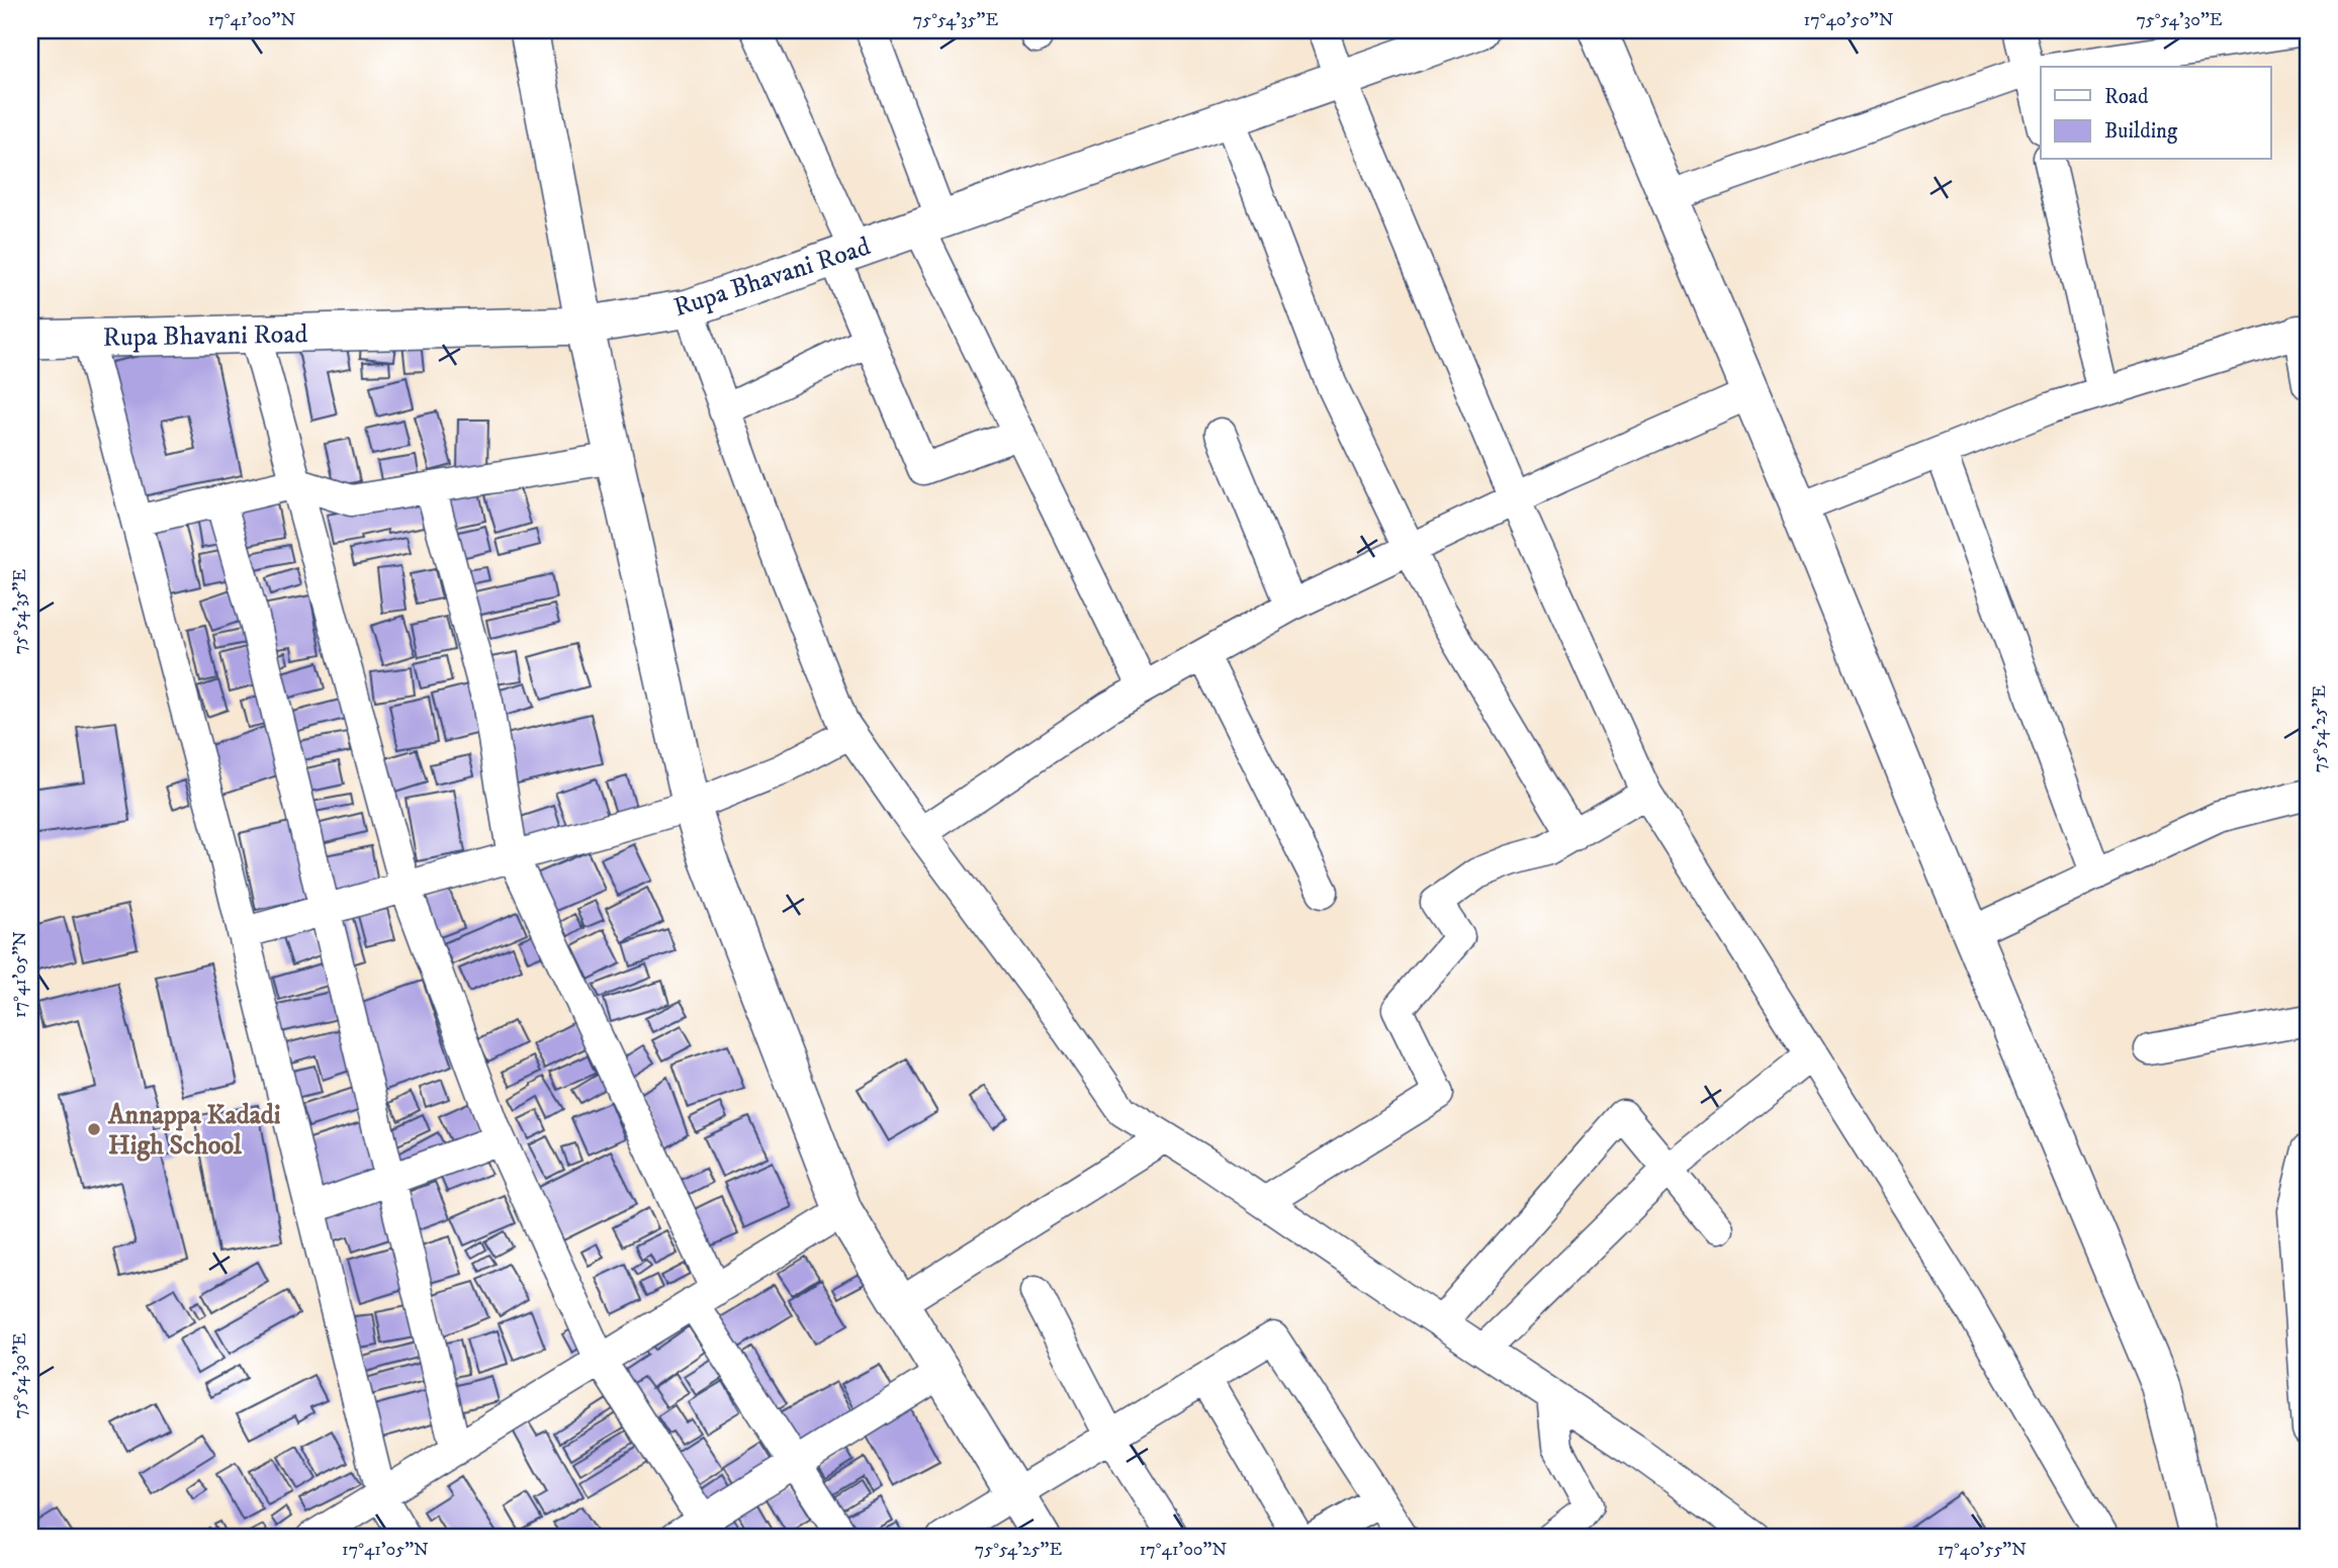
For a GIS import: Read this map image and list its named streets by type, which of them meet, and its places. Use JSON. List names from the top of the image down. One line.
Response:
{"streets":{"street":["Rupa Bhavani Road"]},"places":["Annappa Kadadi High School"],"legend":["Road","Building"],"coordinates":["17°41'00\"N","75°54'35\"E","17°40'50\"N","75°54'30\"E","75°54'25\"E","17°41'05\"N","17°40'55\"N"]}
